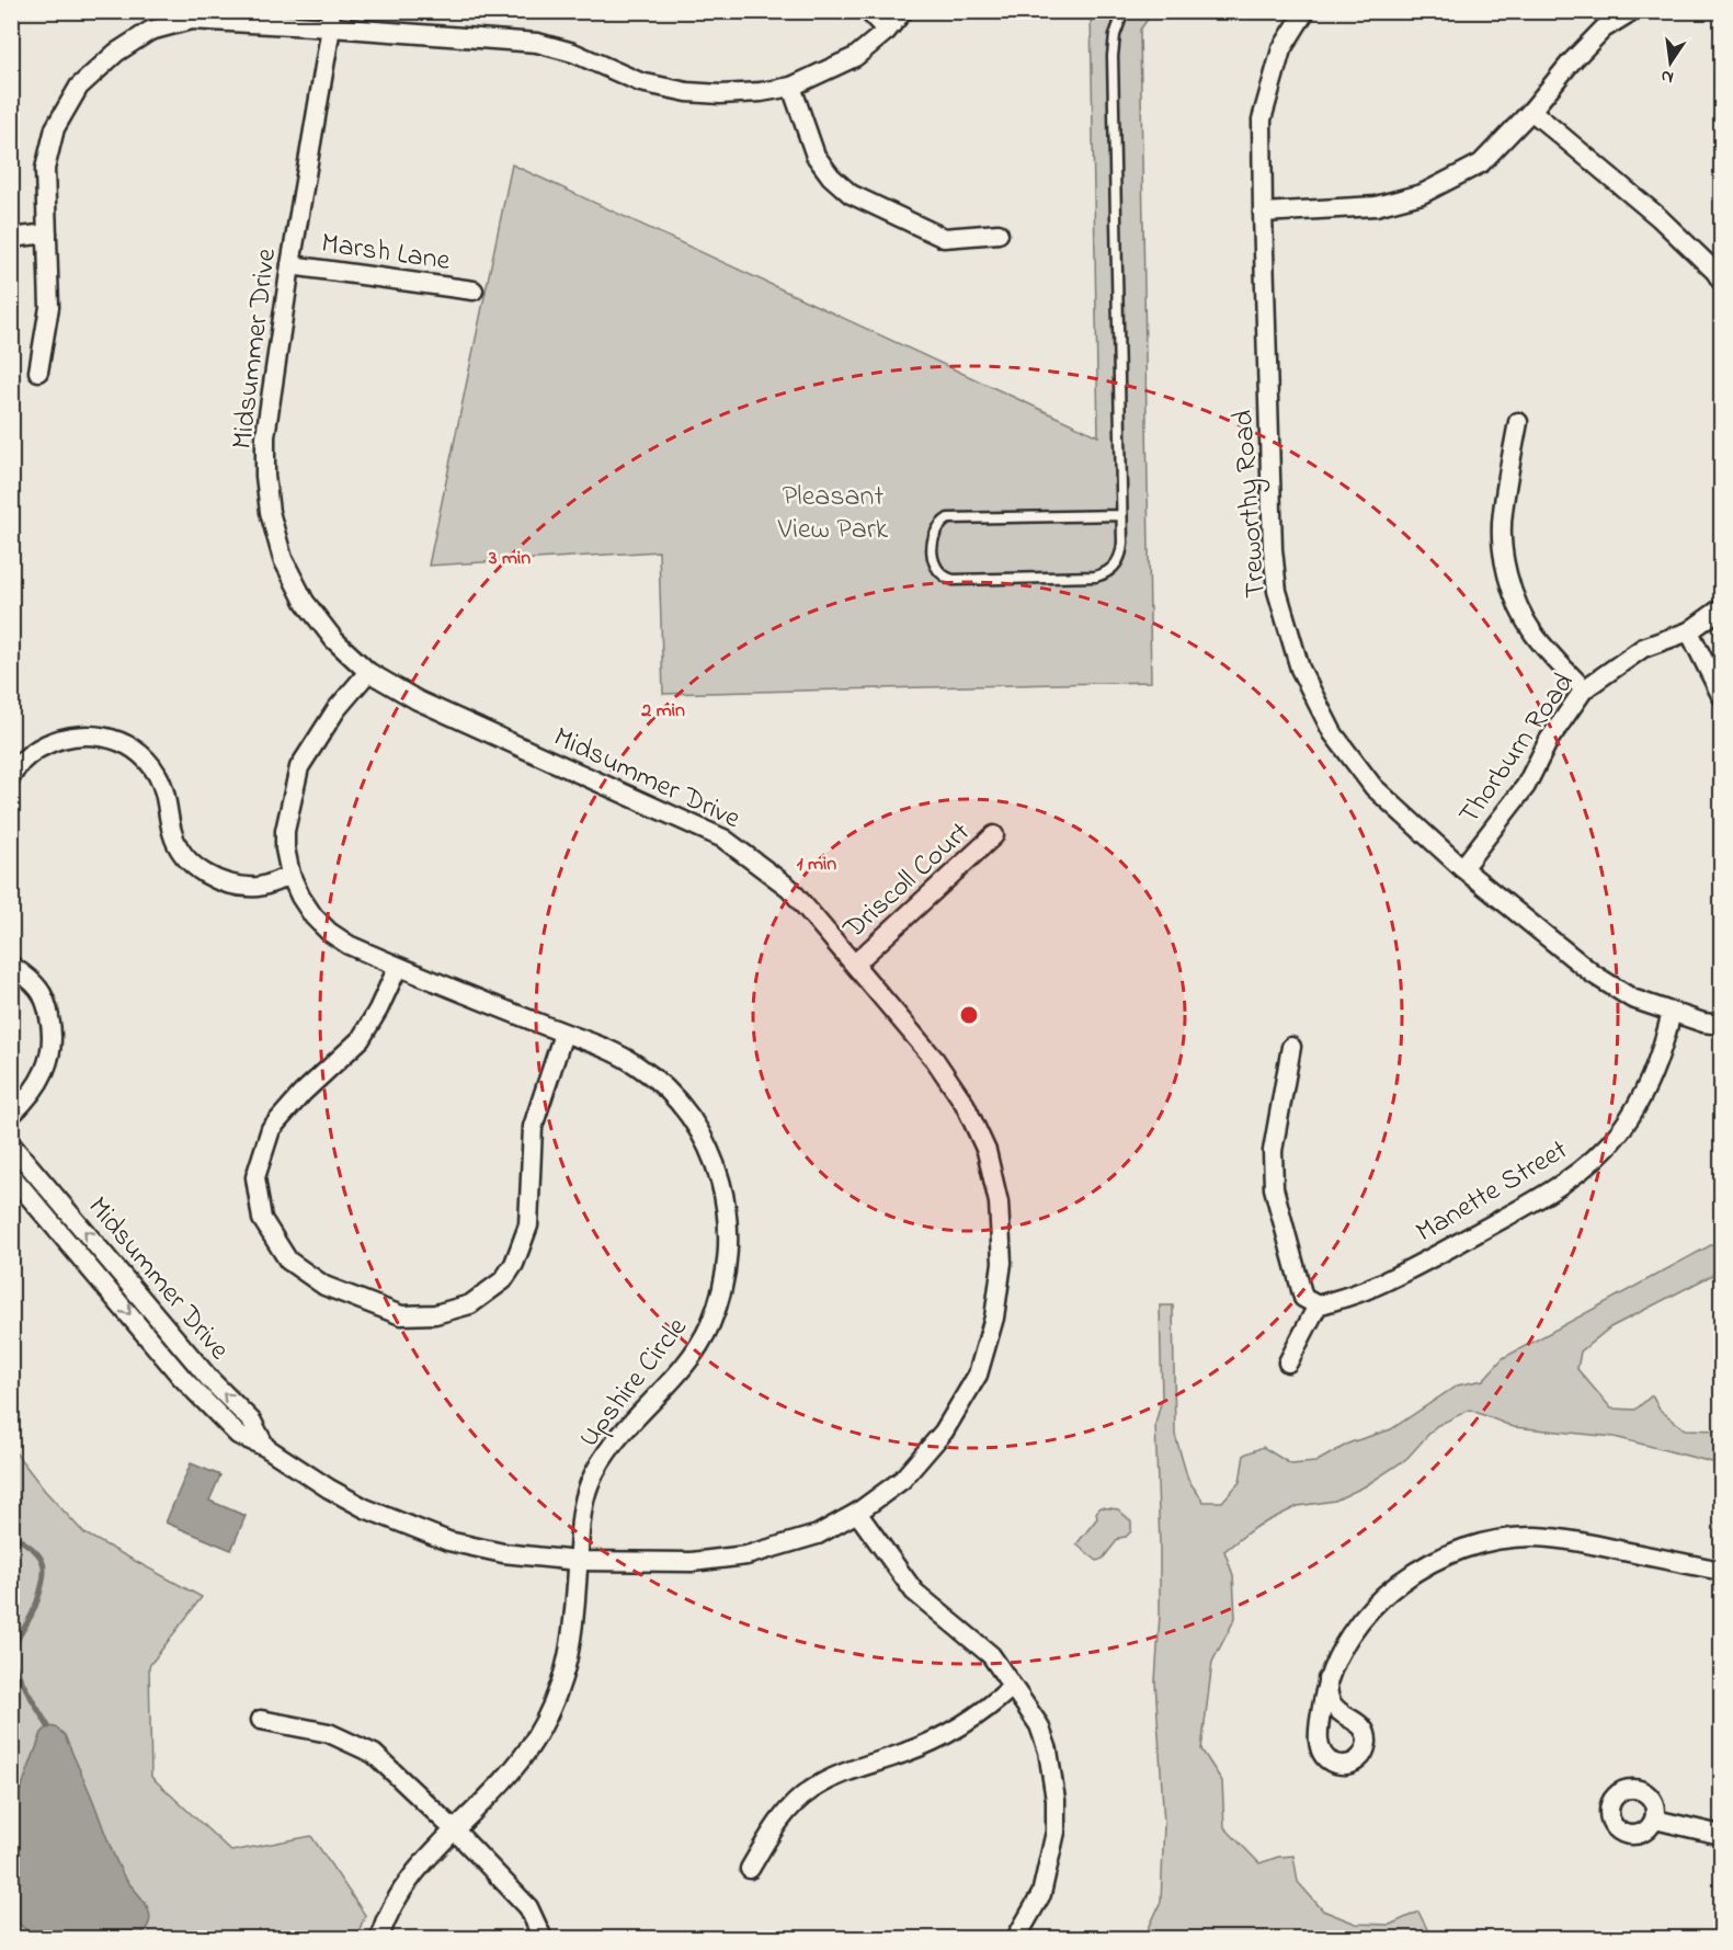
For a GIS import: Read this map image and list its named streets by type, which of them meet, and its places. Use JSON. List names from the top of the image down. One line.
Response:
{"streets":{"street":["Marsh Lane","Midsummer Drive","Treworthy Road","Thorburn Road","Driscoll Court","Manette Street","Upshire Circle"]},"crossings":[["Marsh Lane","Midsummer Drive"],["Midsummer Drive","Driscoll Court"],["Midsummer Drive","Upshire Circle"],["Treworthy Road","Thorburn Road"],["Treworthy Road","Manette Street"]],"parks":["Pleasant View Park"],"north":"bottom","rings":["3 min","2 min","1 min"]}
